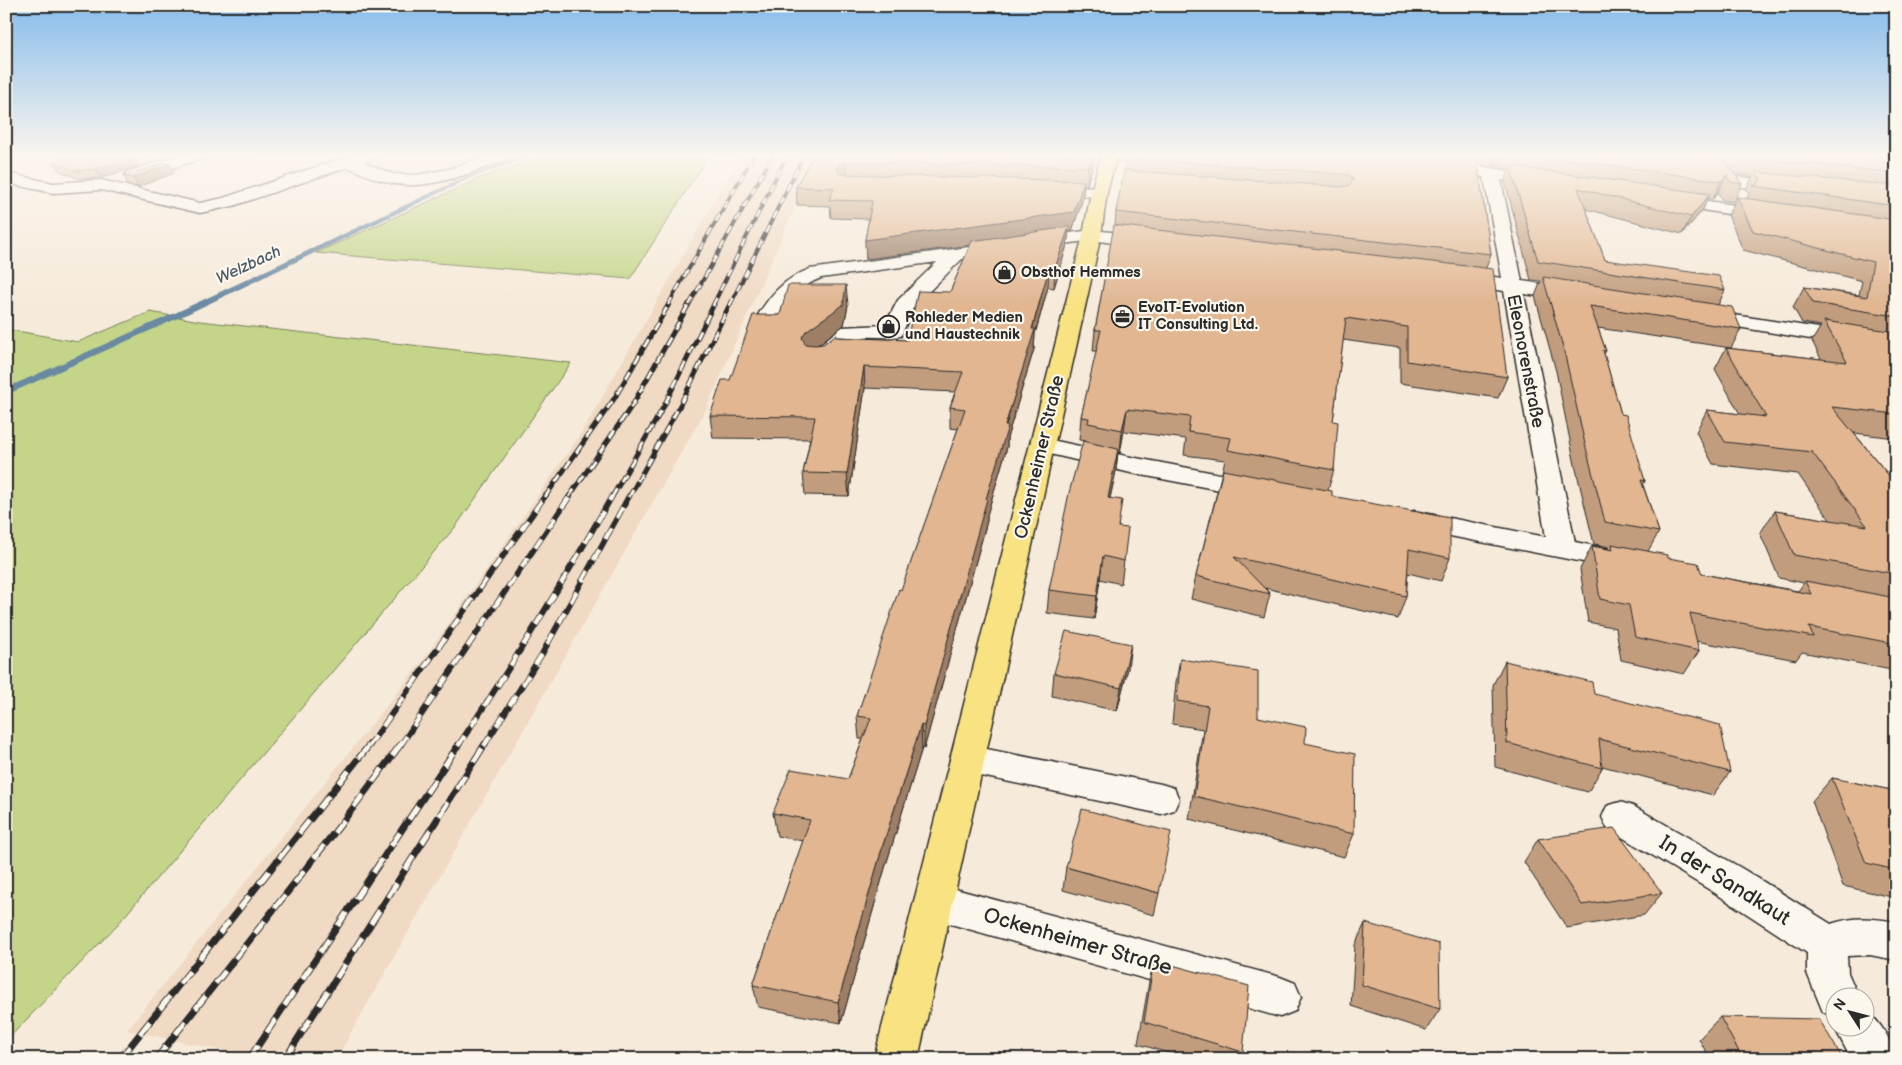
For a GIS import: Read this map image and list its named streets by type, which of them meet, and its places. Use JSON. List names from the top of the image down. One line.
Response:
{"streets":{"main road":["Ockenheimer Straße"],"street":["Eleonorenstraße","In der Sandkaut"]},"water":["Welzbach"],"places":{"shop":["Obsthof Hemmes","Rohleder Medien und Haustechnik"],"office":["EvoIT-Evolution IT Consulting Ltd."]},"north":"top left"}
